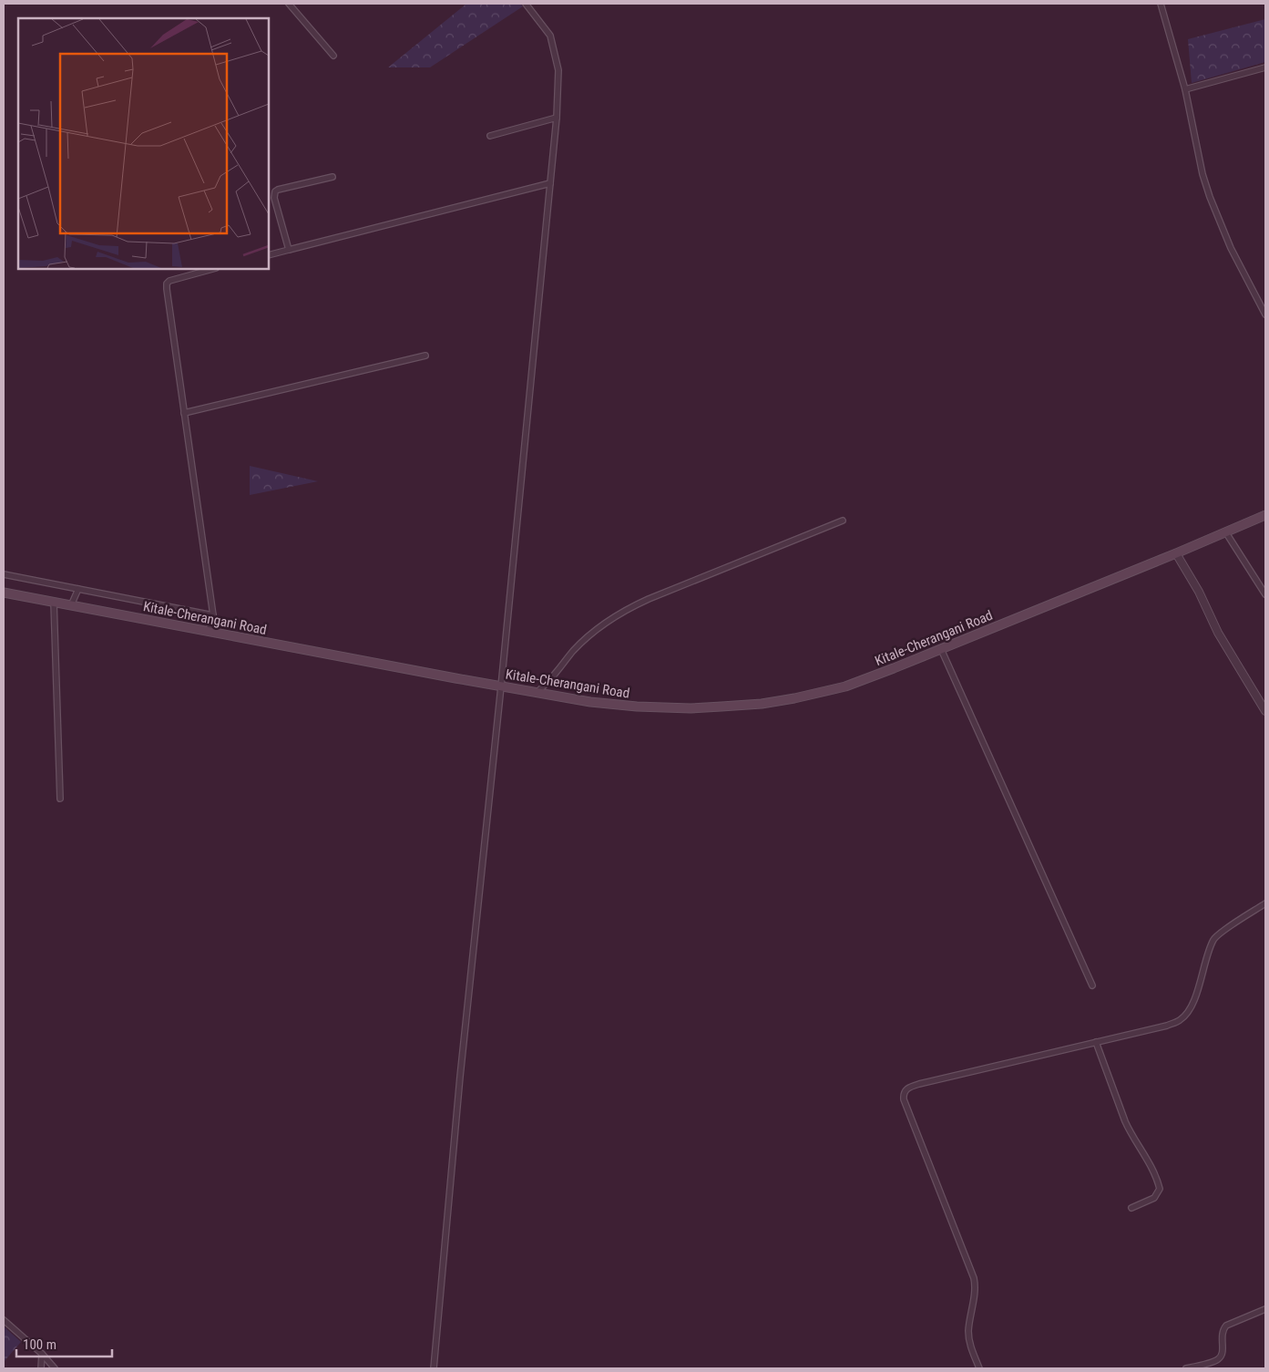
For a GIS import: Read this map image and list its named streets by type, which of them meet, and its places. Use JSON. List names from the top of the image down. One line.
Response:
{"streets":{"main road":["Kitale-Cherangani Road"]},"scale_bar":"100 m"}
